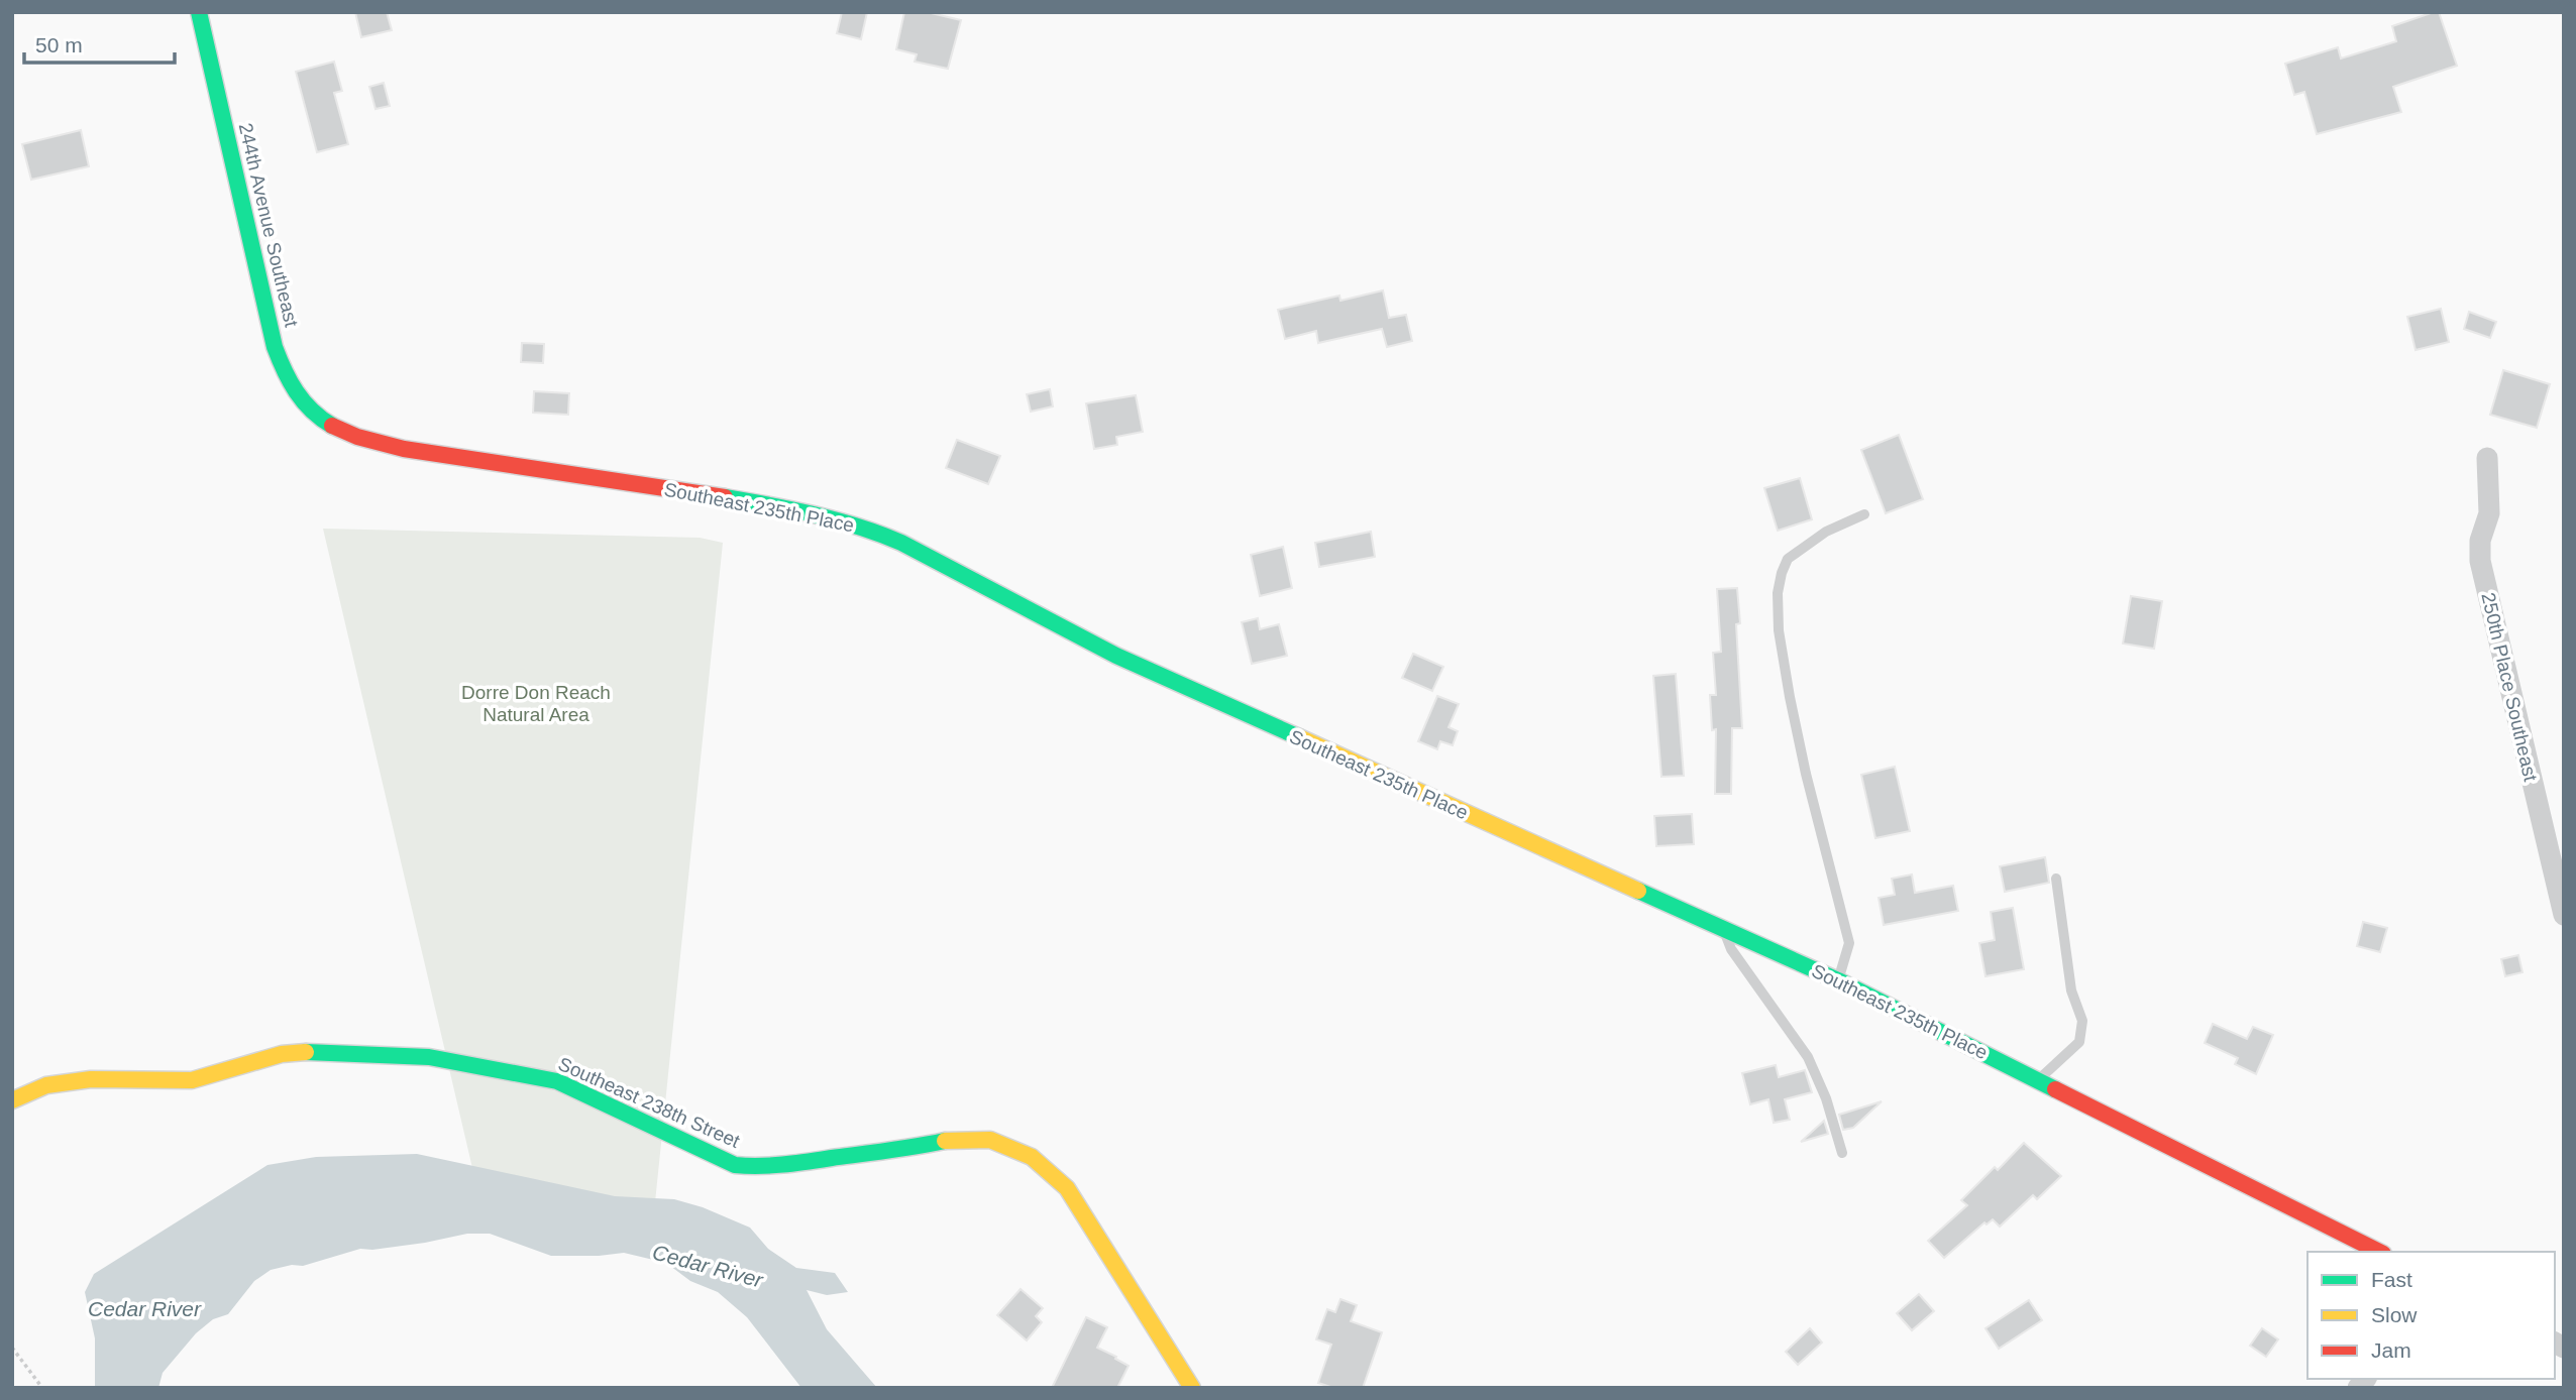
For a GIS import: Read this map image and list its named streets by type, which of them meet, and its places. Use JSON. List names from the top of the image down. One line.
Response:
{"streets":{"street":["244th Avenue Southeast","Southeast 235th Place","250th Place Southeast","Southeast 238th Street"]},"crossings":[["244th Avenue Southeast","Southeast 235th Place"]],"water":["Cedar River"],"parks":["Dorre Don Reach Natural Area"],"legend":["Fast","Slow","Jam"],"scale_bar":"50 m"}
